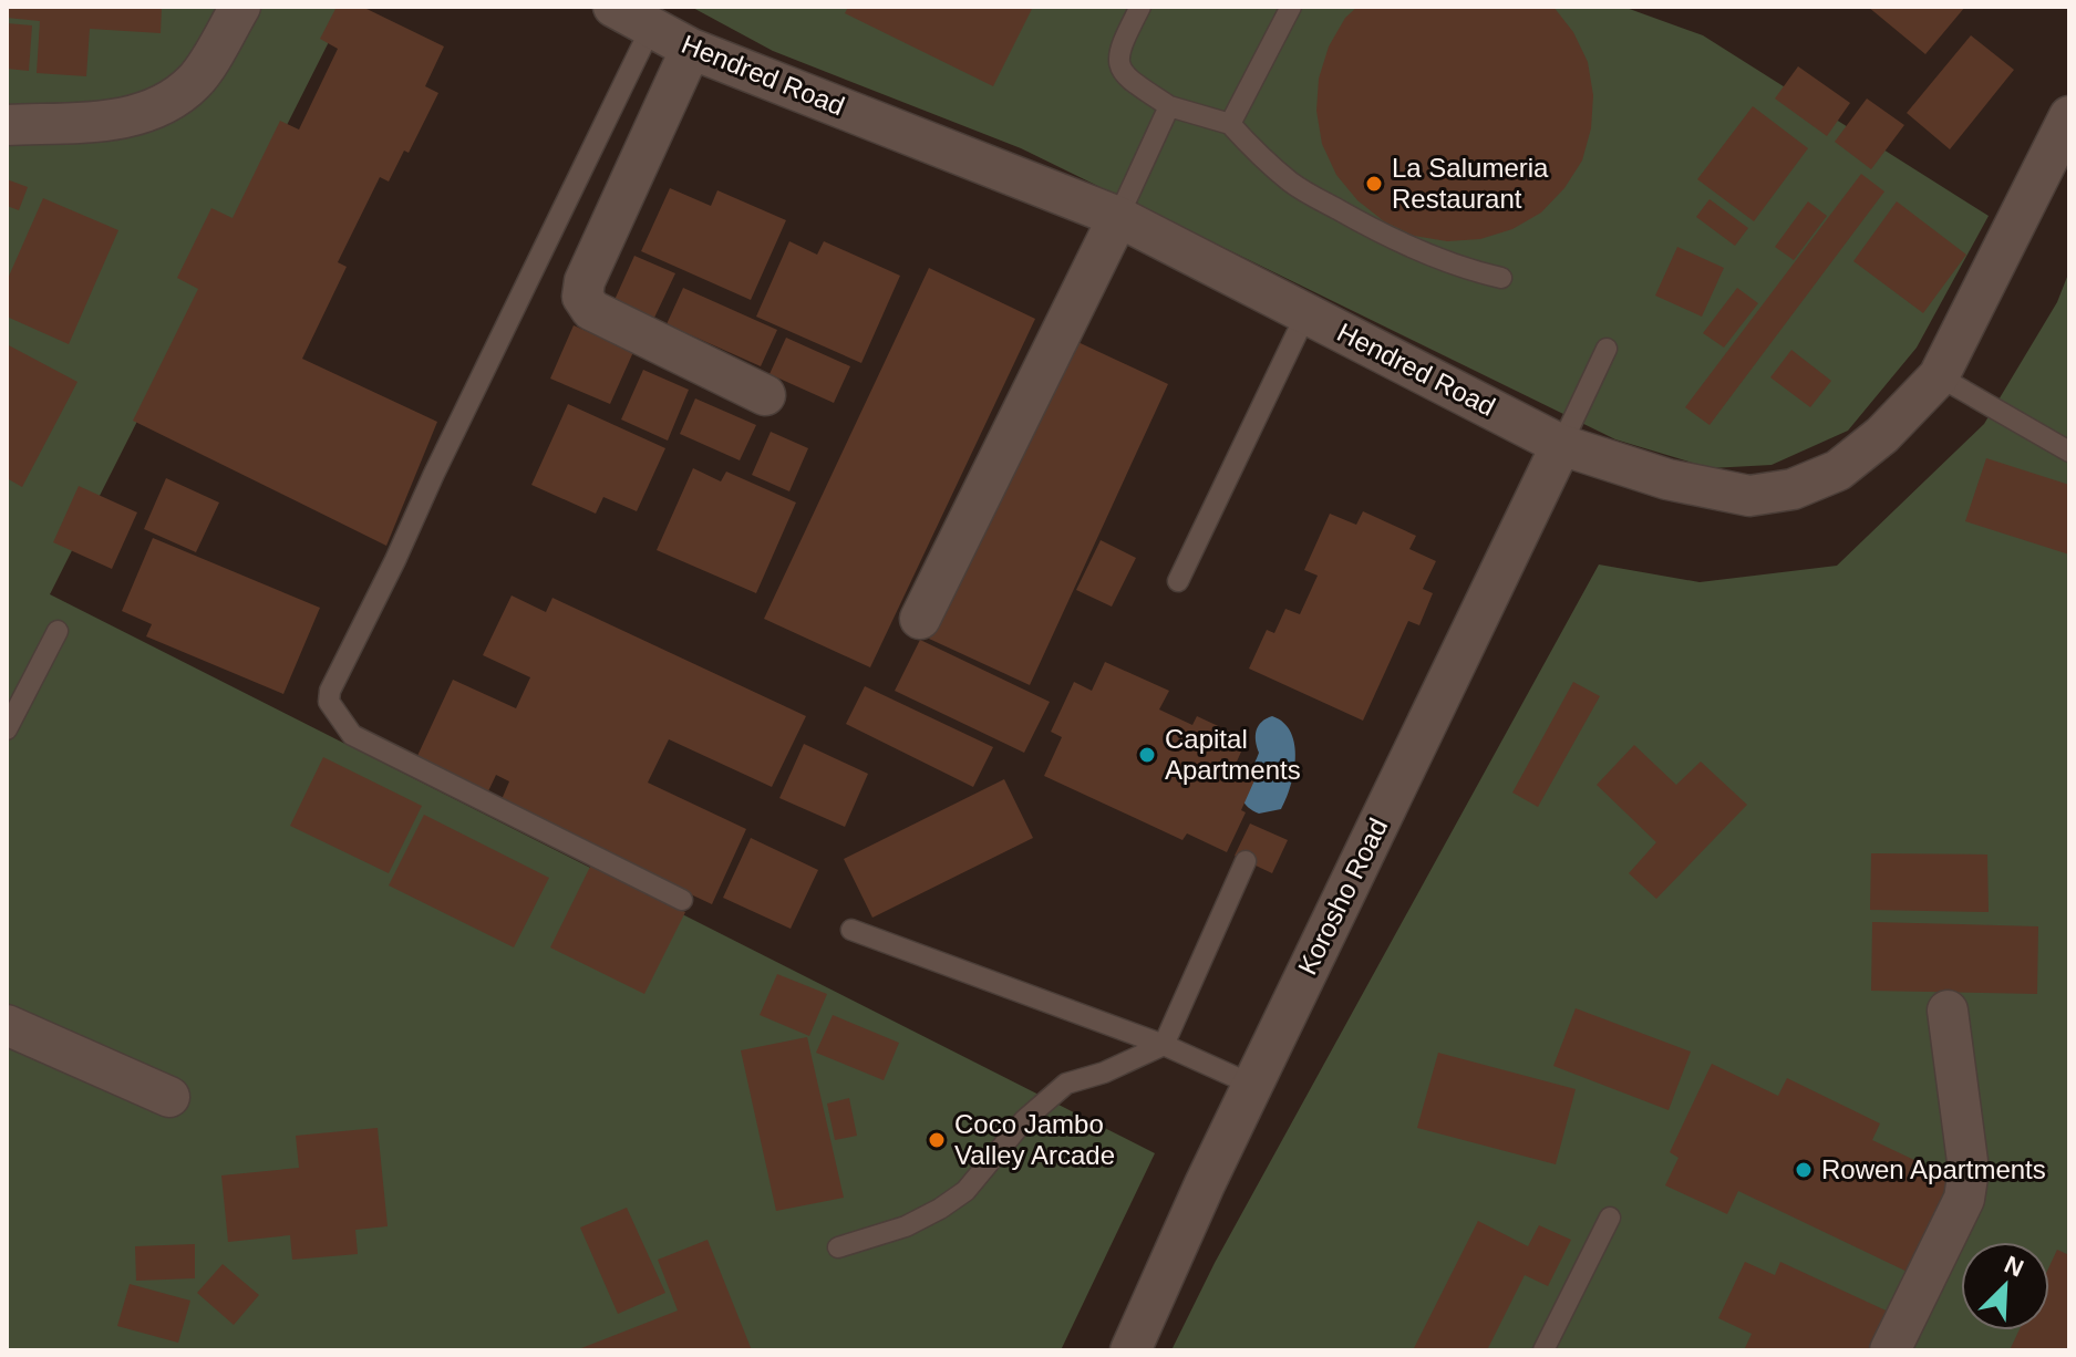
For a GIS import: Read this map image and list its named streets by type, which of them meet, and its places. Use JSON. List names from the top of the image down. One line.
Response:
{"streets":{"street":["Hendred Road","Korosho Road"]},"crossings":[["Hendred Road","Korosho Road"]],"places":["La Salumeria Restaurant","Capital Apartments","Coco Jambo Valley Arcade","Rowen Apartments"],"north":"top right"}
